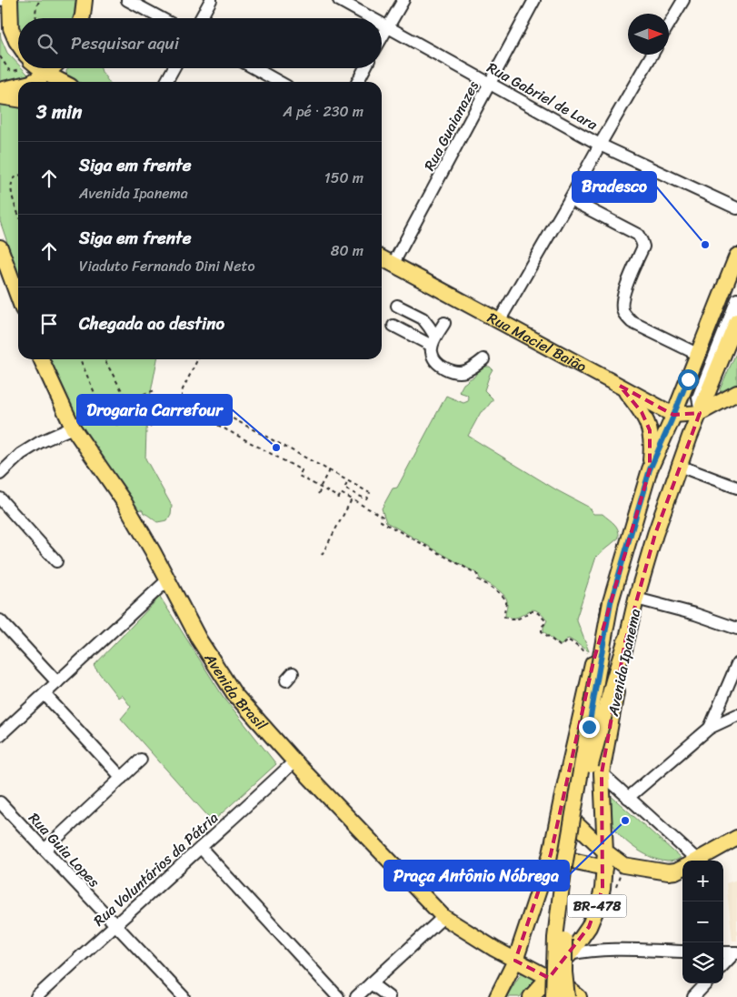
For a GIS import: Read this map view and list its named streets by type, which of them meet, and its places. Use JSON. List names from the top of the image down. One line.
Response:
{"streets":{"main road":["Rua Maciel Baião","Avenida Ipanema","Avenida Brasil","BR-478"],"street":["Rua Gabriel de Lara","Rua Guaianazes","Rua Guia Lopes","Rua Voluntários da Pátria"]},"crossings":[["Rua Gabriel de Lara","Rua Guaianazes"],["Rua Guaianazes","Rua Maciel Baião"],["Rua Maciel Baião","Avenida Ipanema"],["Avenida Ipanema","Avenida Brasil"],["Avenida Brasil","Rua Voluntários da Pátria"],["Rua Guia Lopes","Rua Voluntários da Pátria"]],"places":["Bradesco","Drogaria Carrefour","Praça Antônio Nóbrega"],"north":"right","page":{"search":"Pesquisar aqui","heading":["3 min","A pé · 230 m"],"list":[["Siga em frente","Avenida Ipanema","150 m"],["Siga em frente","Viaduto Fernando Dini Neto","80 m"],"Chegada ao destino"],"map_buttons":["+","−"]}}
